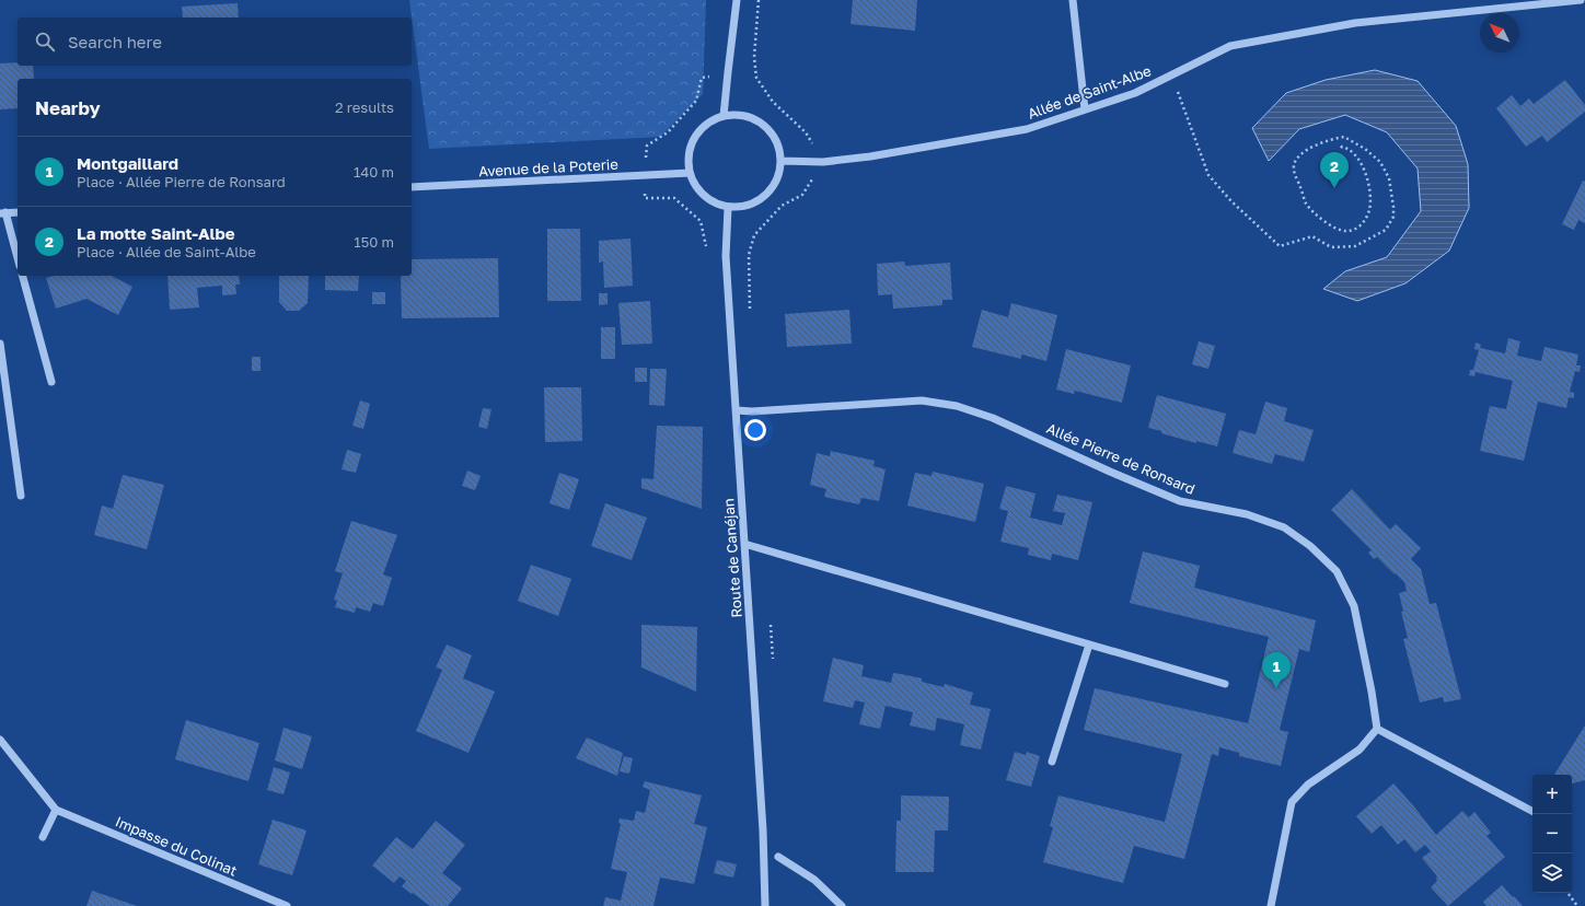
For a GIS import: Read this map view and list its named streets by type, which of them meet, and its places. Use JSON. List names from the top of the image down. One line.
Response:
{"streets":{"street":["Allée de Saint-Albe","Avenue de la Poterie","Allée Pierre de Ronsard","Route de Canéjan","Impasse du Colinat"]},"crossings":[["Allée de Saint-Albe","Avenue de la Poterie"],["Allée de Saint-Albe","Route de Canéjan"],["Avenue de la Poterie","Route de Canéjan"],["Allée Pierre de Ronsard","Route de Canéjan"]],"north":"top left","page":{"search":"Search here","heading":["Nearby","2 results"],"list":[{"mark":"1","name":"Montgaillard","note":"Place · Allée Pierre de Ronsard","value":"140 m"},{"mark":"2","name":"La motte Saint-Albe","note":"Place · Allée de Saint-Albe","value":"150 m"}],"pins":["2","1"],"map_buttons":["+","−"]}}
